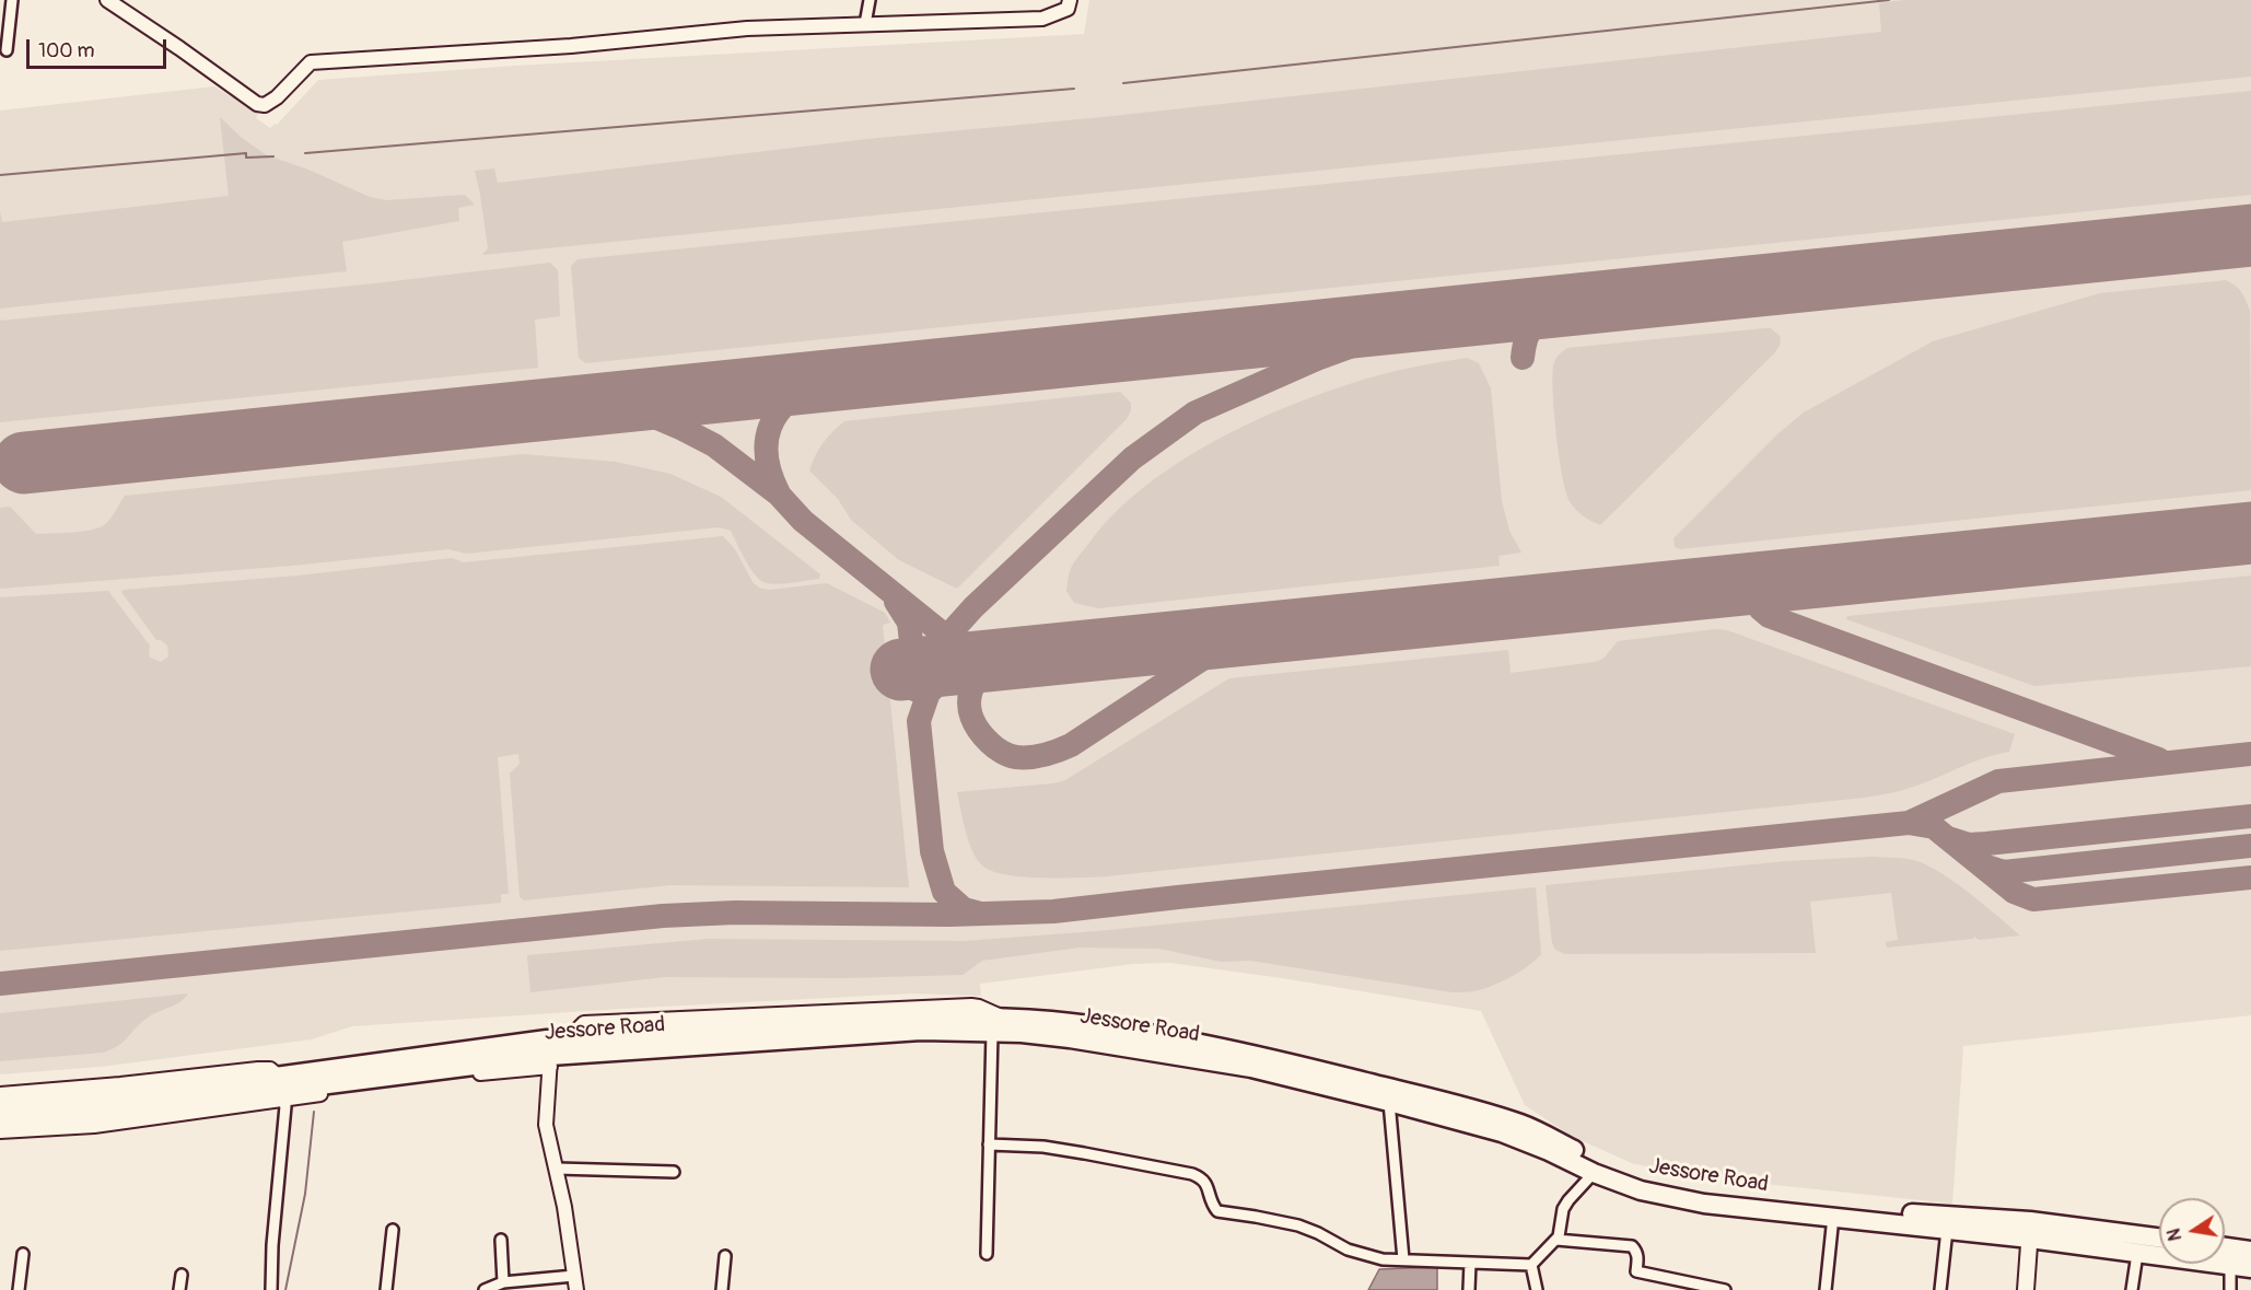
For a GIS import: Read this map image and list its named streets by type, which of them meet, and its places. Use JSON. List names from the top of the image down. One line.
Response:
{"streets":{"highway":["Jessore Road"]},"scale_bar":"100 m","north":"left"}
